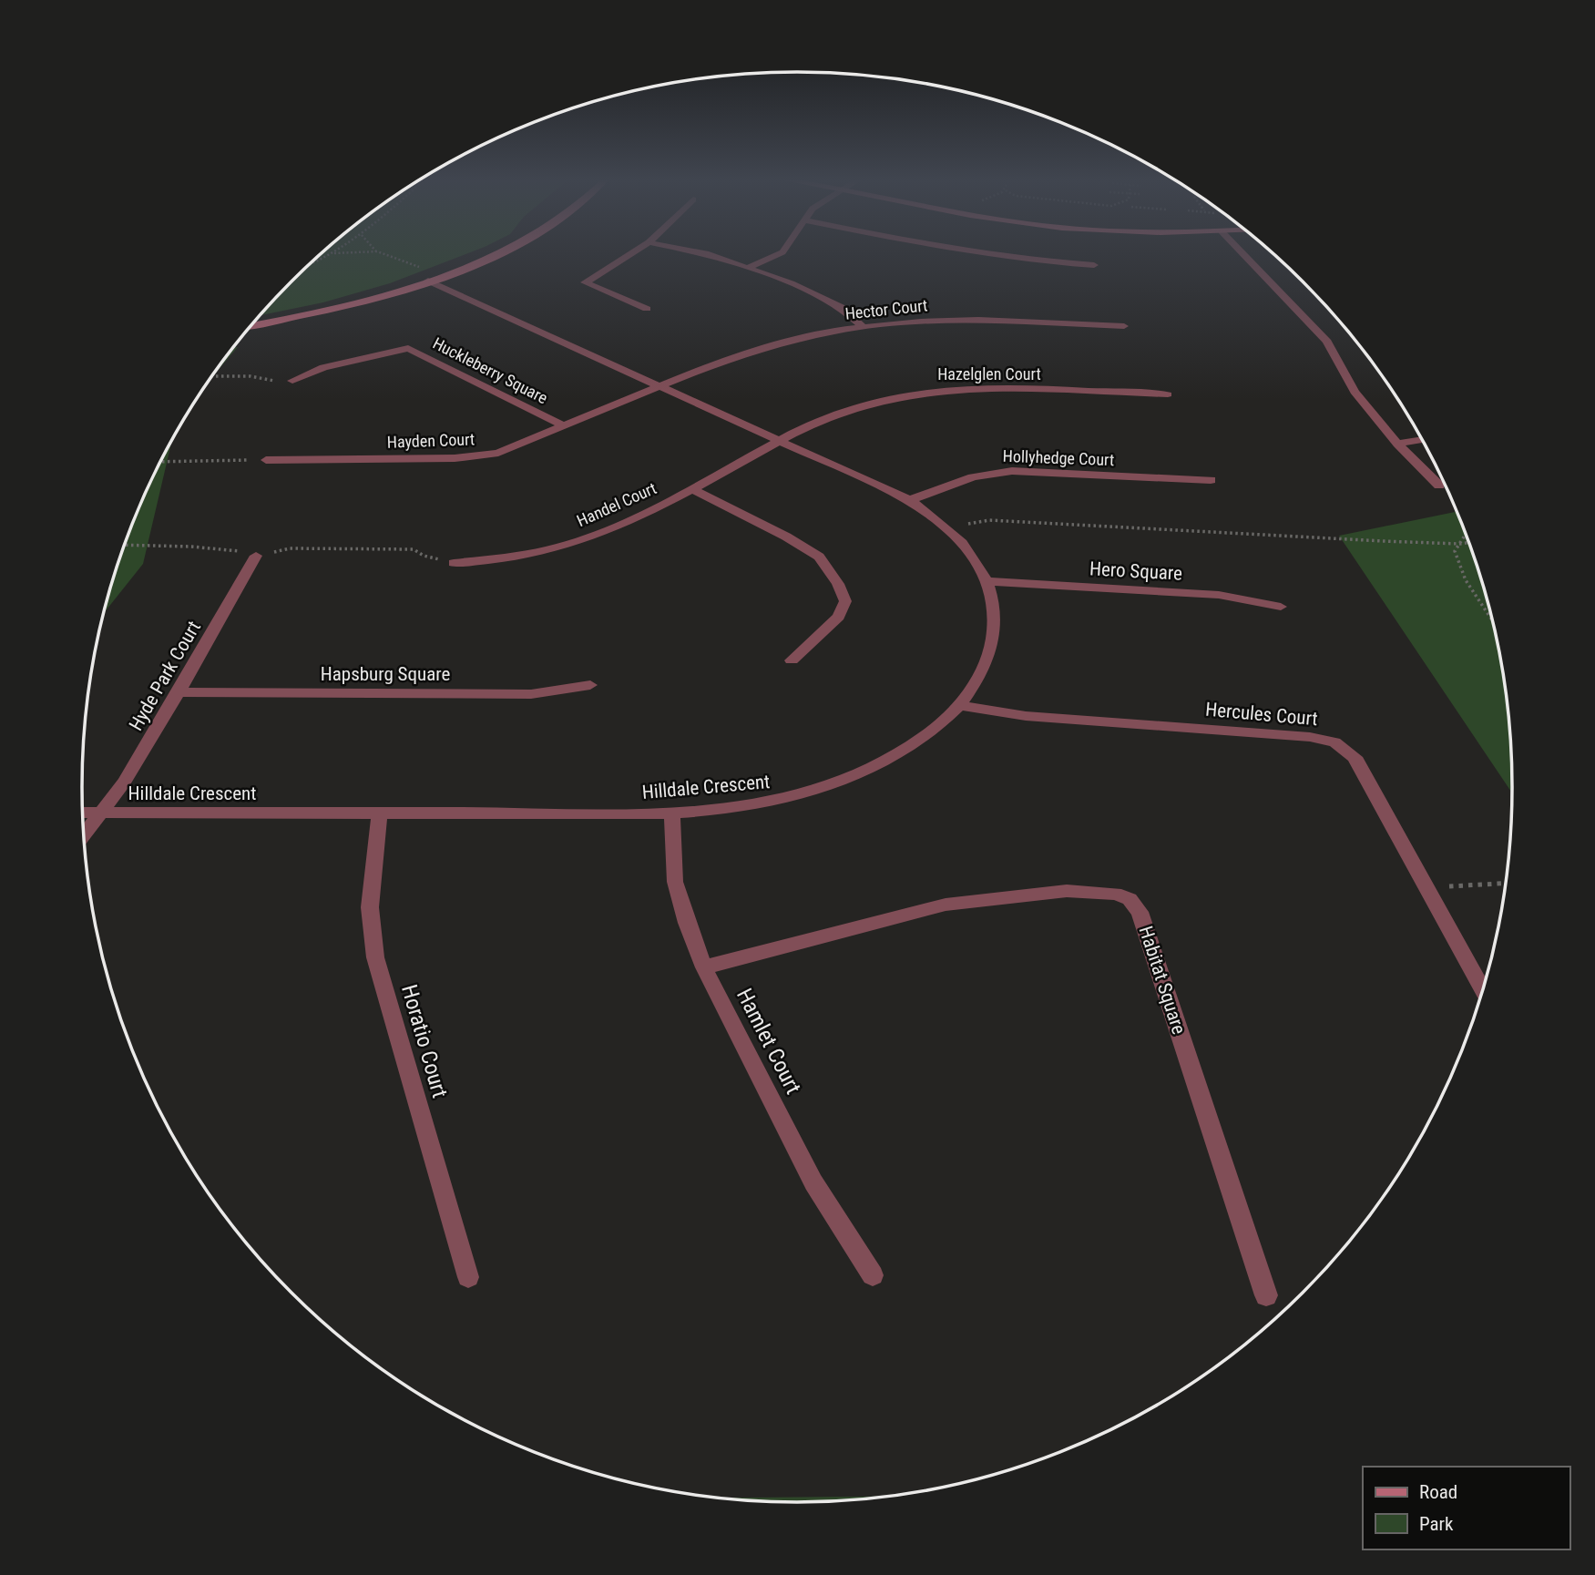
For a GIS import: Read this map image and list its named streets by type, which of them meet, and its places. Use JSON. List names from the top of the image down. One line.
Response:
{"streets":{"street":["Hector Court","Huckleberry Square","Hazelglen Court","Hayden Court","Hollyhedge Court","Handel Court","Hero Square","Hapsburg Square","Hyde Park Court","Hercules Court","Hilldale Crescent","Habitat Square","Horatio Court","Hamlet Court"]},"crossings":[["Hector Court","Hayden Court"],["Hector Court","Hilldale Crescent"],["Huckleberry Square","Hayden Court"],["Hazelglen Court","Handel Court"],["Hazelglen Court","Hilldale Crescent"],["Hayden Court","Hilldale Crescent"],["Hollyhedge Court","Hilldale Crescent"],["Handel Court","Hilldale Crescent"],["Hero Square","Hilldale Crescent"],["Hapsburg Square","Hyde Park Court"],["Hyde Park Court","Hilldale Crescent"],["Hercules Court","Hilldale Crescent"],["Hilldale Crescent","Horatio Court"],["Hilldale Crescent","Hamlet Court"],["Habitat Square","Hamlet Court"]],"legend":["Road","Park"]}
